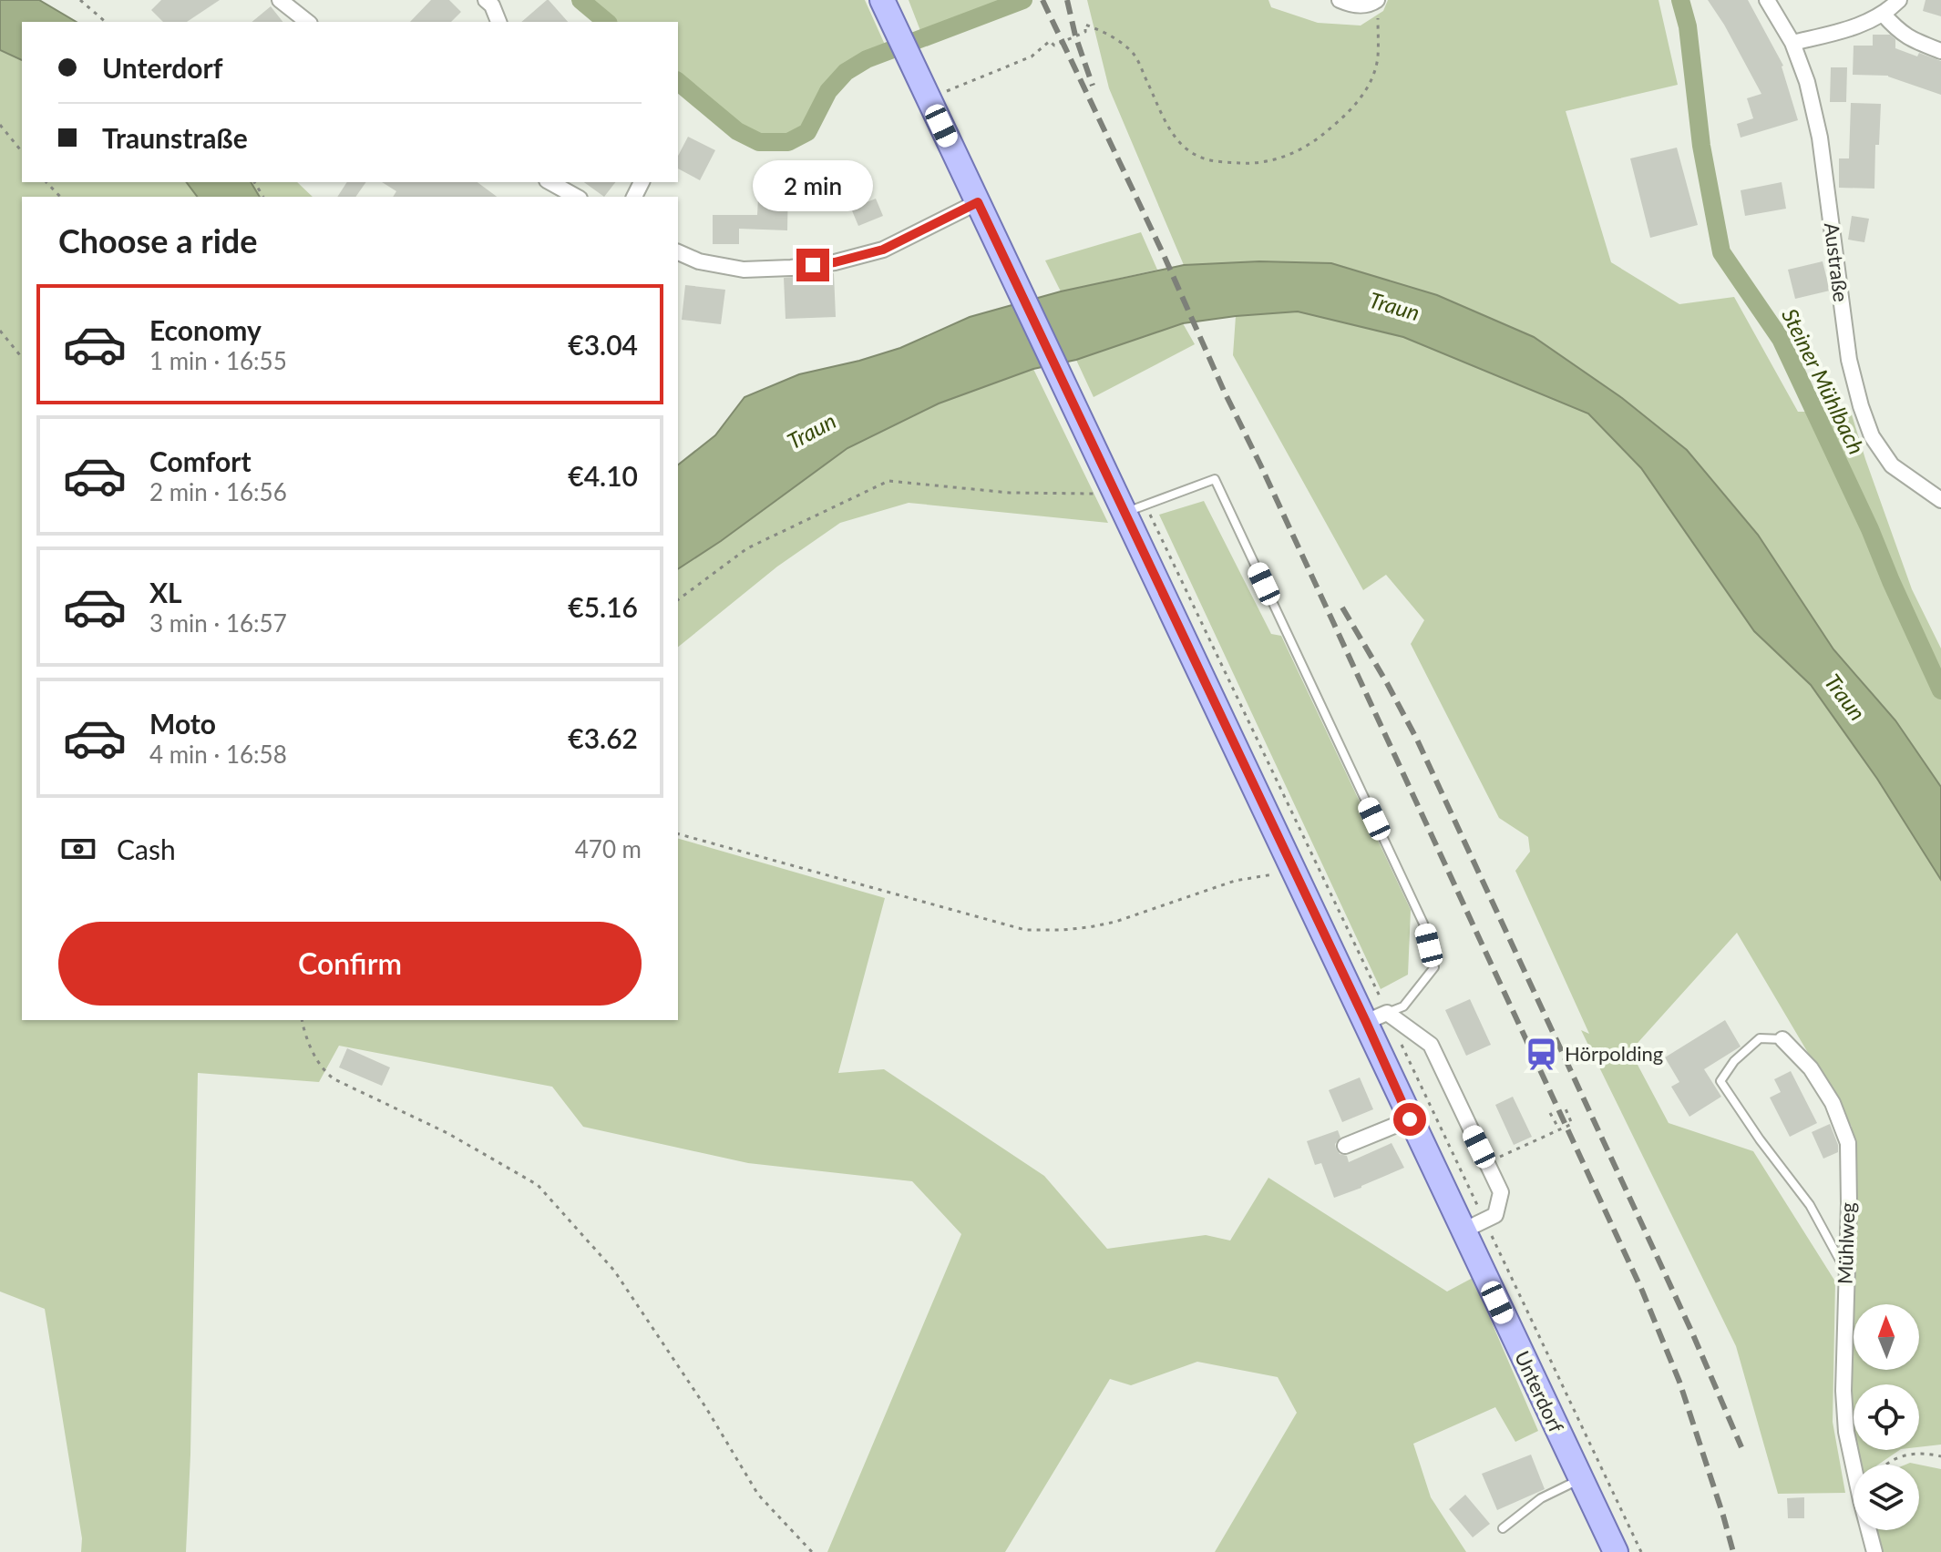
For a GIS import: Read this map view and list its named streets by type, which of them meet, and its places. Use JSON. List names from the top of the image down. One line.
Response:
{"streets":{"main road":["Unterdorf"],"street":["Austraße","Mühlweg"]},"water":["Traun","Steiner Mühlbach"],"places":{"station":["Hörpolding"]},"north":"top","page":{"banner":["Unterdorf","Traunstraße"],"bubble":"2 min","heading":"Choose a ride","list":[{"name":"Economy","note":"1 min · 16:55","value":"€3.04"},{"name":"Comfort","note":"2 min · 16:56","value":"€4.10"},{"name":"XL","note":"3 min · 16:57","value":"€5.16"},{"name":"Moto","note":"4 min · 16:58","value":"€3.62"}],"pay":["Cash","470 m"],"buttons":"Confirm"}}
